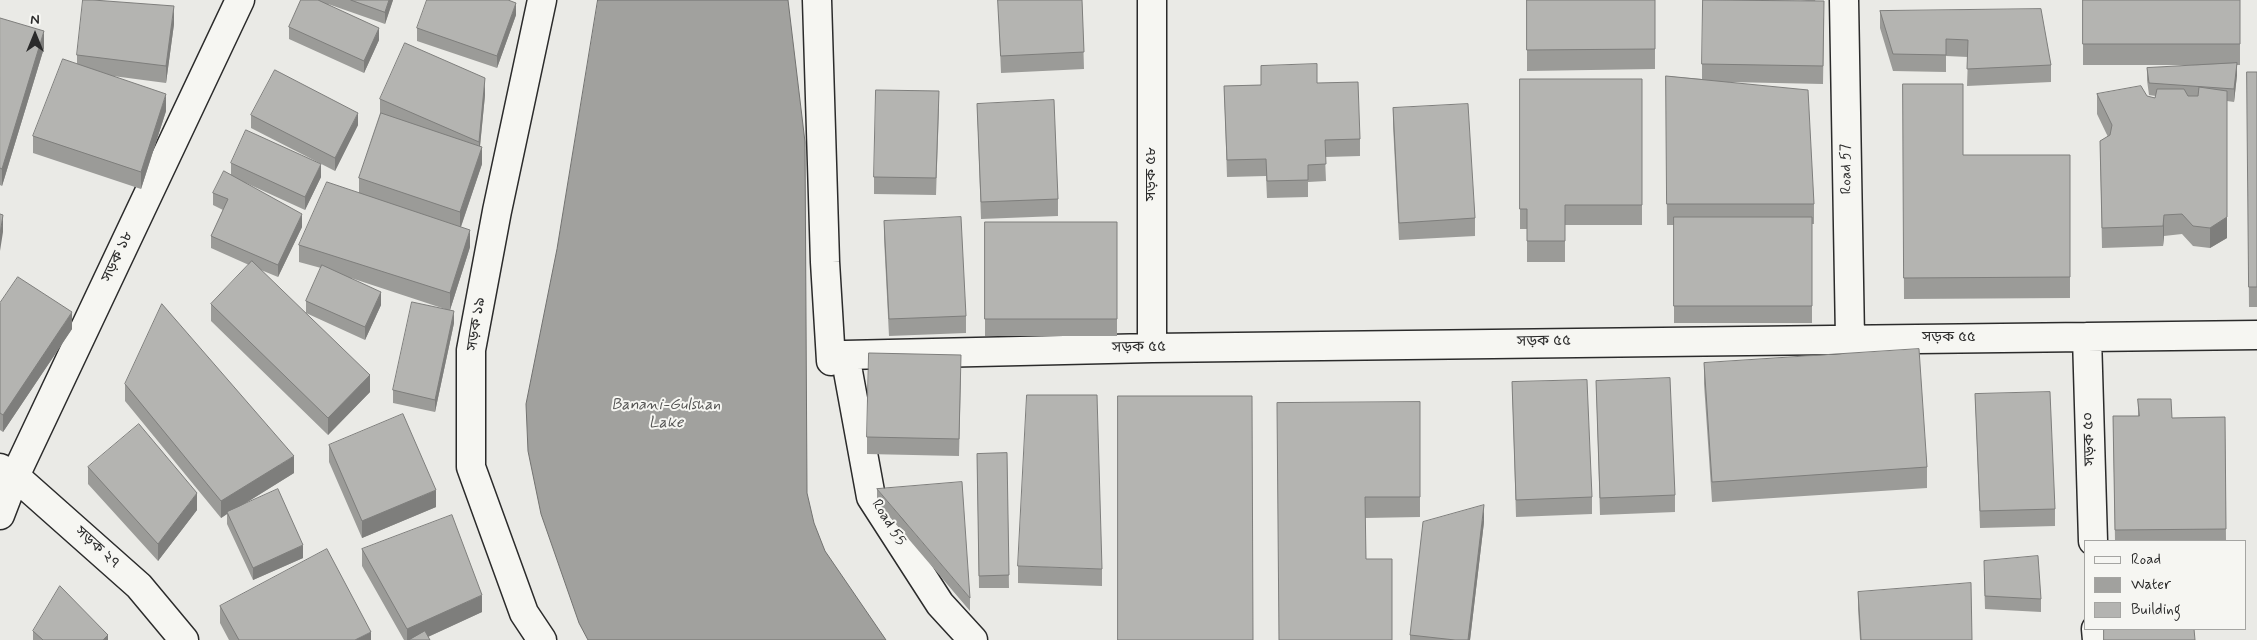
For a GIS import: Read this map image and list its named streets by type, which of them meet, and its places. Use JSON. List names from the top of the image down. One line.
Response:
{"streets":{"street":["Road 57","সড়ক ৫৮","সড়ক ১৮","সড়ক ১৯","সড়ক ৫৫","সড়ক ৫০","Road 55","সড়ক ২৭"]},"crossings":[["Road 57","সড়ক ৫৫"],["সড়ক ৫৮","সড়ক ৫৫"],["সড়ক ১৮","সড়ক ২৭"],["সড়ক ৫৫","সড়ক ৫০"],["সড়ক ৫৫","Road 55"]],"water":["Banani-Gulshan Lake"],"legend":["Road","Water","Building"],"north":"top"}
